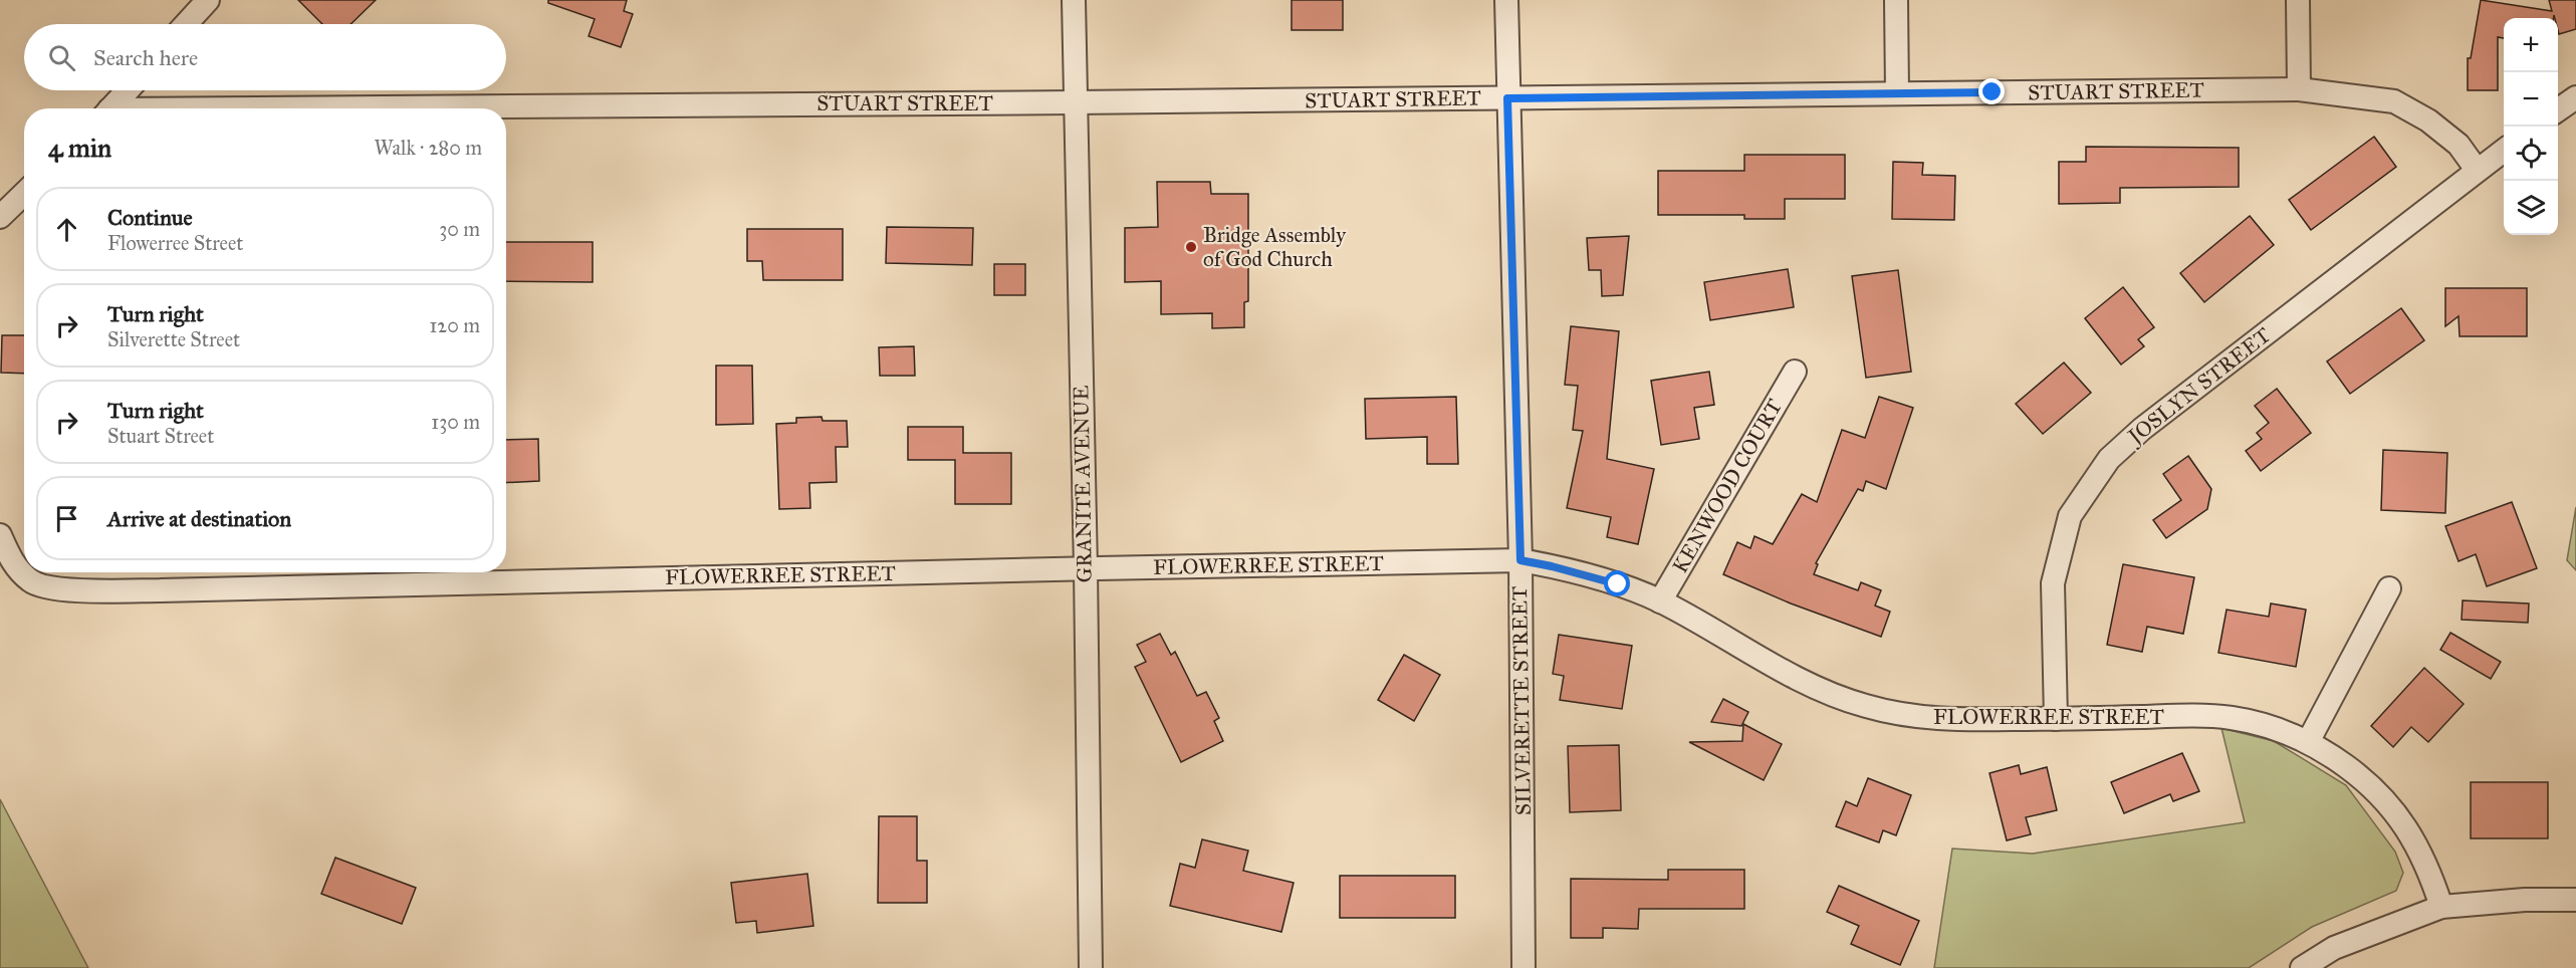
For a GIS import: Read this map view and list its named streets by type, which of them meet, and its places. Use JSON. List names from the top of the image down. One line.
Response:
{"streets":{"street":["STUART STREET","JOSLYN STREET","GRANITE AVENUE","KENWOOD COURT","FLOWERREE STREET","SILVERETTE STREET"]},"crossings":[["STUART STREET","JOSLYN STREET"],["STUART STREET","GRANITE AVENUE"],["STUART STREET","SILVERETTE STREET"],["JOSLYN STREET","FLOWERREE STREET"],["GRANITE AVENUE","FLOWERREE STREET"],["KENWOOD COURT","FLOWERREE STREET"],["FLOWERREE STREET","SILVERETTE STREET"]],"places":["Bridge Assembly of God Church"],"page":{"map_buttons":["+","−"],"search":"Search here","heading":["4 min","Walk · 280 m"],"list":[["Continue","Flowerree Street","30 m"],["Turn right","Silverette Street","120 m"],["Turn right","Stuart Street","130 m"],"Arrive at destination"]}}
